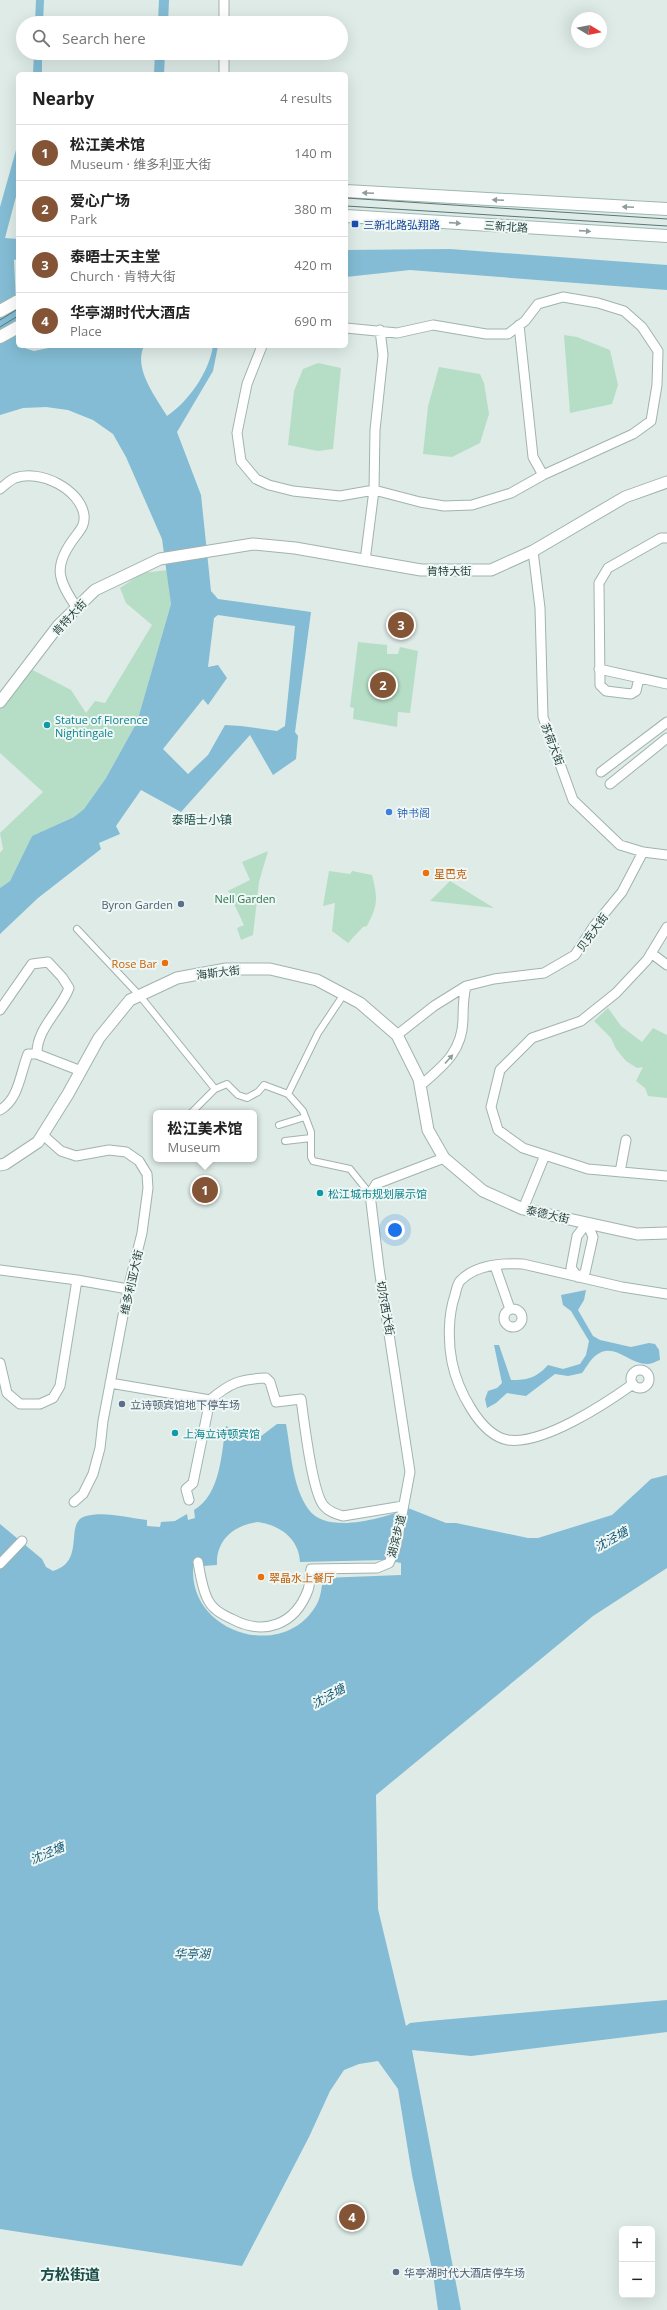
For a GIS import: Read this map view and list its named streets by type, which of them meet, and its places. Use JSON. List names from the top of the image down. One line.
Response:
{"streets":{"main road":["三新北路"],"street":["肯特大街","苏荷大街","贝克大街","海斯大街","泰德大街","维多利亚大街","切尔西大街","湖滨步道"]},"crossings":[["肯特大街","苏荷大街"],["苏荷大街","贝克大街"],["贝克大街","海斯大街"],["海斯大街","泰德大街"],["海斯大街","维多利亚大街"],["切尔西大街","湖滨步道"]],"districts":["泰晤士小镇","方松街道"],"water":["沈泾塘","华亭湖"],"parks":["Nell Garden"],"places":{"transit":["三新北路弘翔路"],"other":["Statue of Florence Nightingale","钟书阁","星巴克","Byron Garden","Rose Bar","松江城市规划展示馆","立诗顿宾馆地下停车场","上海立诗顿宾馆","翠晶水上餐厅","华亭湖时代大酒店停车场"]},"north":"right","page":{"search":"Search here","heading":["Nearby","4 results"],"list":[{"mark":"1","name":"松江美术馆","note":"Museum · 维多利亚大街","value":"140 m"},{"mark":"2","name":"爱心广场","note":"Park","value":"380 m"},{"mark":"3","name":"泰晤士天主堂","note":"Church · 肯特大街","value":"420 m"},{"mark":"4","name":"华亭湖时代大酒店","note":"Place","value":"690 m"}],"pins":["3","2","1","4"],"popup":["松江美术馆","Museum"],"map_buttons":["+","−"]}}
